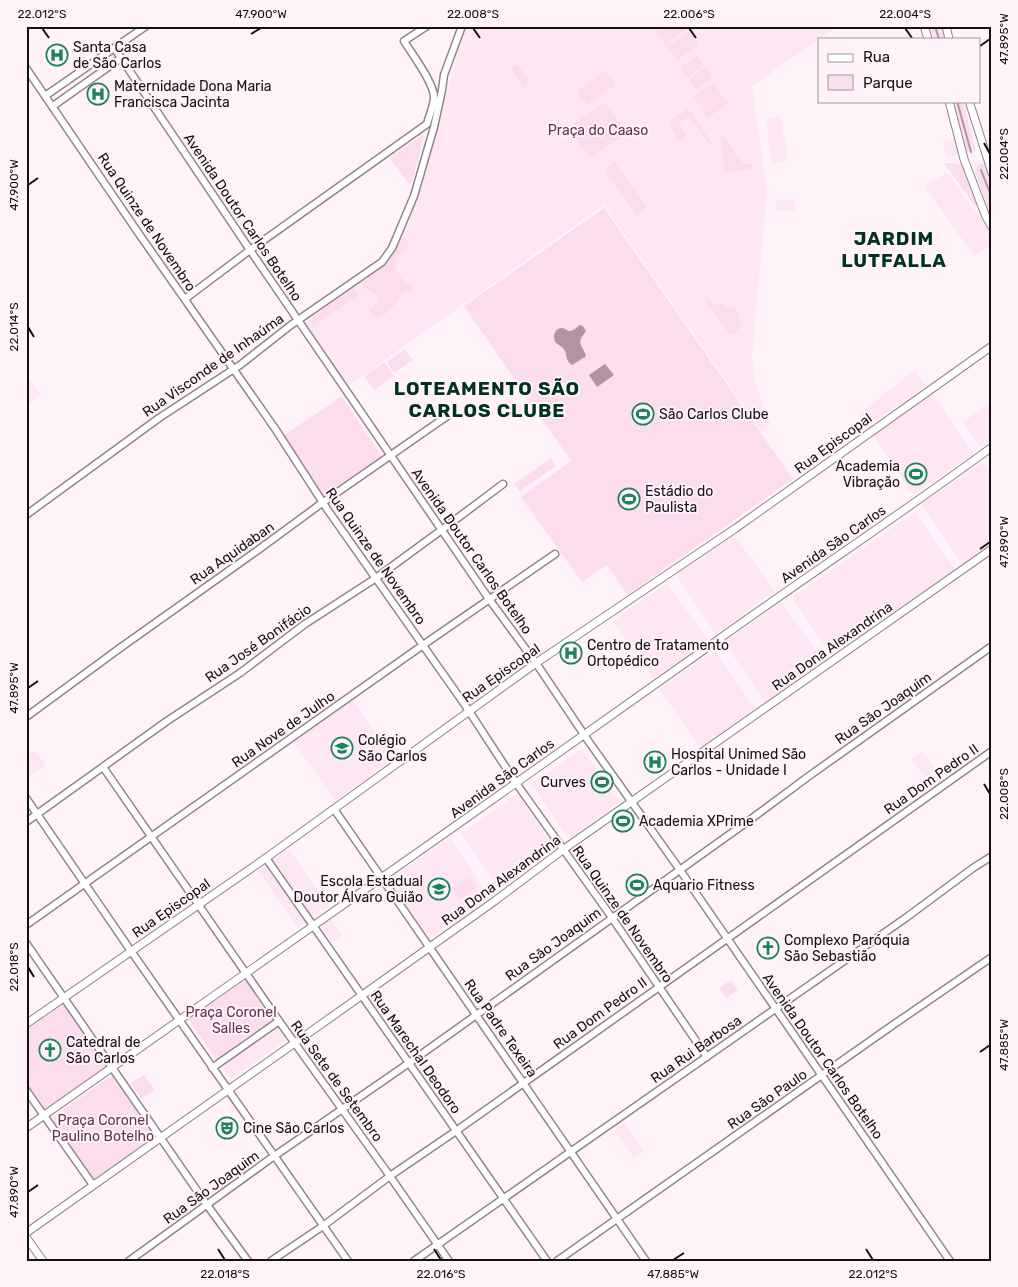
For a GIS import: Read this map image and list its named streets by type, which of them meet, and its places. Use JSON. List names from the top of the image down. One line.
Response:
{"streets":{"main road":["Avenida Doutor Carlos Botelho","Rua Quinze de Novembro","Rua Visconde de Inhaúma","Rua Episcopal","Avenida São Carlos","Rua Aquidaban","Rua José Bonifácio","Rua Dona Alexandrina","Rua São Joaquim","Rua Nove de Julho","Rua Dom Pedro II","Rua Padre Texeira","Rua Rui Barbosa","Rua Marechal Deodoro","Rua Sete de Setembro","Rua São Paulo"]},"crossings":[["Avenida Doutor Carlos Botelho","Rua Visconde de Inhaúma"],["Avenida Doutor Carlos Botelho","Rua Episcopal"],["Avenida Doutor Carlos Botelho","Avenida São Carlos"],["Avenida Doutor Carlos Botelho","Rua Aquidaban"],["Avenida Doutor Carlos Botelho","Rua José Bonifácio"],["Avenida Doutor Carlos Botelho","Rua Dona Alexandrina"],["Avenida Doutor Carlos Botelho","Rua São Joaquim"],["Avenida Doutor Carlos Botelho","Rua Nove de Julho"],["Avenida Doutor Carlos Botelho","Rua Dom Pedro II"],["Avenida Doutor Carlos Botelho","Rua Rui Barbosa"],["Avenida Doutor Carlos Botelho","Rua São Paulo"],["Rua Quinze de Novembro","Rua Visconde de Inhaúma"],["Rua Quinze de Novembro","Rua Episcopal"],["Rua Quinze de Novembro","Avenida São Carlos"],["Rua Quinze de Novembro","Rua Aquidaban"],["Rua Quinze de Novembro","Rua José Bonifácio"],["Rua Quinze de Novembro","Rua Dona Alexandrina"],["Rua Quinze de Novembro","Rua São Joaquim"],["Rua Quinze de Novembro","Rua Nove de Julho"],["Rua Quinze de Novembro","Rua Dom Pedro II"],["Rua Quinze de Novembro","Rua Rui Barbosa"],["Rua Episcopal","Rua Padre Texeira"],["Rua Episcopal","Rua Marechal Deodoro"],["Rua Episcopal","Rua Sete de Setembro"],["Avenida São Carlos","Rua Padre Texeira"],["Avenida São Carlos","Rua Marechal Deodoro"],["Avenida São Carlos","Rua Sete de Setembro"],["Rua José Bonifácio","Rua Sete de Setembro"],["Rua Dona Alexandrina","Rua Padre Texeira"],["Rua Dona Alexandrina","Rua Marechal Deodoro"],["Rua Dona Alexandrina","Rua Sete de Setembro"],["Rua São Joaquim","Rua Padre Texeira"],["Rua São Joaquim","Rua Marechal Deodoro"],["Rua São Joaquim","Rua Sete de Setembro"],["Rua Nove de Julho","Rua Sete de Setembro"],["Rua Dom Pedro II","Rua Padre Texeira"],["Rua Dom Pedro II","Rua Marechal Deodoro"],["Rua Dom Pedro II","Rua Sete de Setembro"],["Rua Padre Texeira","Rua Rui Barbosa"],["Rua Padre Texeira","Rua São Paulo"],["Rua Rui Barbosa","Rua Marechal Deodoro"],["Rua Rui Barbosa","Rua Sete de Setembro"]],"districts":["JARDIM LUTFALLA","LOTEAMENTO SÃO CARLOS CLUBE"],"parks":["Praça do Caaso","Praça Coronel Salles","Praça Coronel Paulino Botelho"],"places":{"hospital":["Santa Casa de São Carlos","Maternidade Dona Maria Francisca Jacinta","Centro de Tratamento Ortopédico","Hospital Unimed São Carlos - Unidade I"],"sports":["São Carlos Clube","Academia Vibração","Estádio do Paulista","Curves","Academia XPrime","Aquario Fitness"],"school or university":["Colégio São Carlos","Escola Estadual Doutor Álvaro Guião"],"church":["Complexo Paróquia São Sebastião","Catedral de São Carlos"],"theatre":["Cine São Carlos"]},"legend":["Rua","Parque"],"coordinates":["22.012°S","47.900°W","22.008°S","22.006°S","22.004°S","47.895°W","22.014°S","47.890°W","22.018°S","47.885°W","22.016°S"]}
